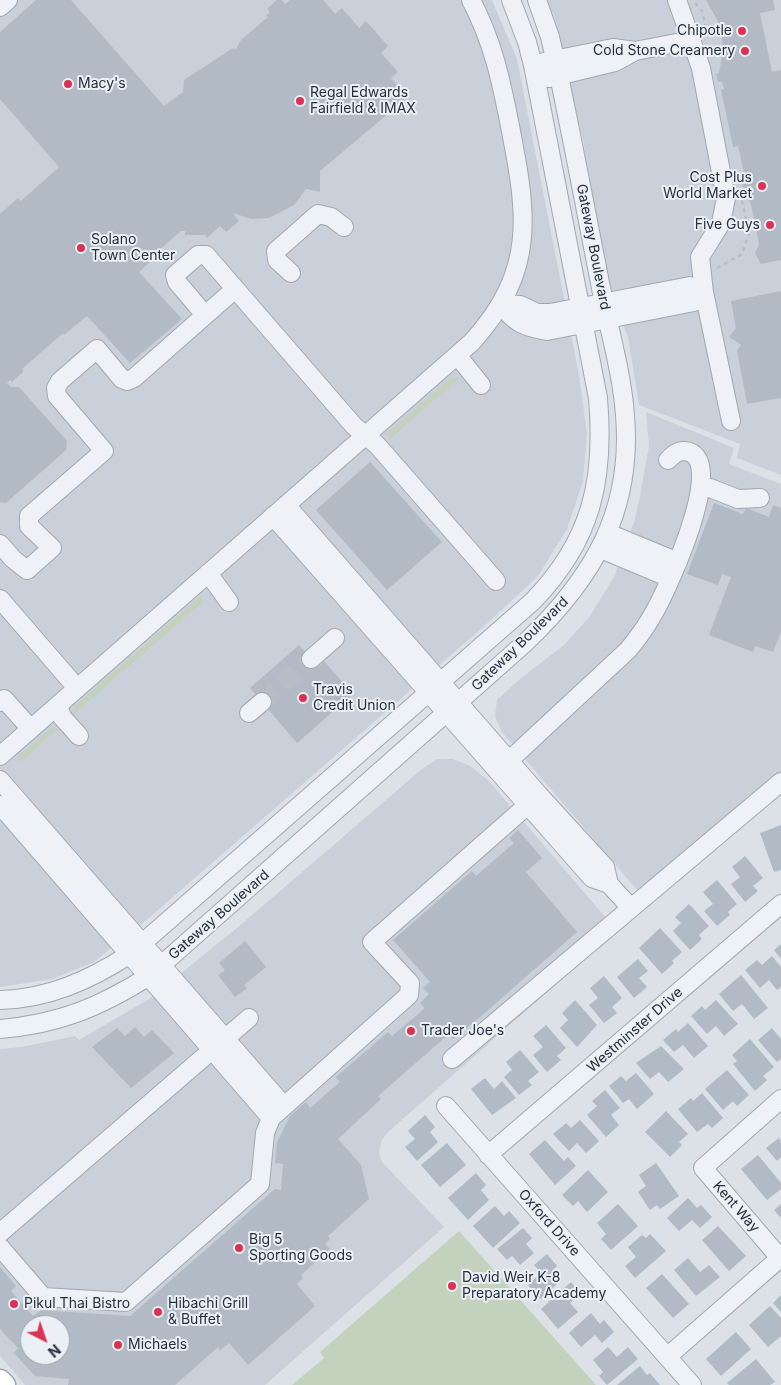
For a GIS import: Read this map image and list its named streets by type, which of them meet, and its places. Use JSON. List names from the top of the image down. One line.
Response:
{"streets":{"street":["Gateway Boulevard","Westminster Drive","Kent Way","Oxford Drive"]},"crossings":[["Westminster Drive","Oxford Drive"],["Kent Way","Oxford Drive"]],"places":["Chipotle","Cold Stone Creamery","Macy's","Regal Edwards Fairfield & IMAX","Cost Plus World Market","Five Guys","Solano Town Center","Travis Credit Union","Trader Joe's","Big 5 Sporting Goods","David Weir K-8 Preparatory Academy","Pikul Thai Bistro","Hibachi Grill & Buffet","Michaels"],"north":"bottom right"}
